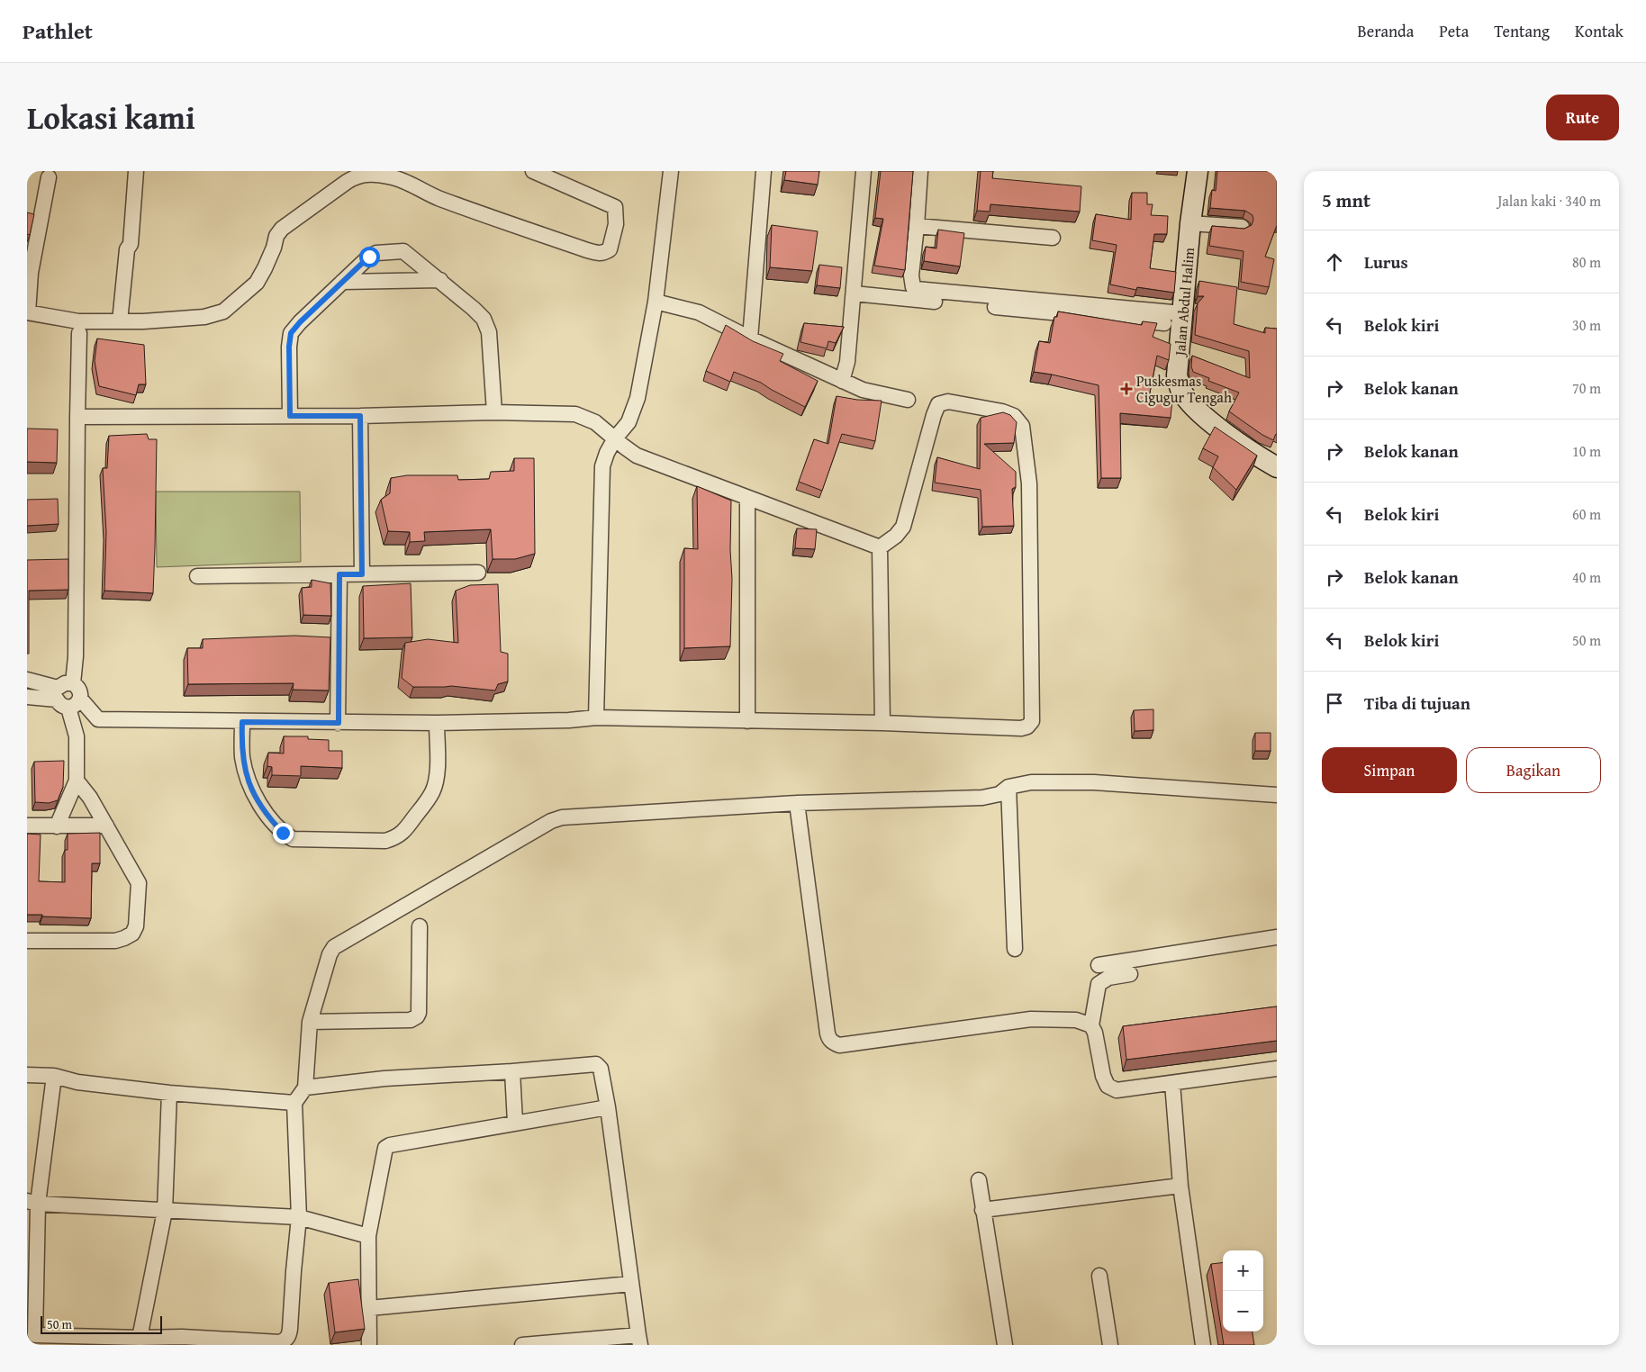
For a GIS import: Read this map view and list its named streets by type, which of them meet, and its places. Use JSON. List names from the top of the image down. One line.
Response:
{"streets":{"street":["Jalan Abdul Halim"]},"places":{"health":["Puskesmas Cigugur Tengah"]},"scale_bar":"50 m","page":{"header":"Pathlet","nav":["Beranda","Peta","Tentang","Kontak"],"title":"Lokasi kami","buttons":["Rute",["Simpan","Bagikan"]],"heading":["5 mnt","Jalan kaki · 340 m"],"list":[["Lurus","80 m"],["Belok kiri","30 m"],["Belok kanan","70 m"],["Belok kanan","10 m"],["Belok kiri","60 m"],["Belok kanan","40 m"],["Belok kiri","50 m"],"Tiba di tujuan"],"map_buttons":["+","−"],"scale":"50 m"}}
